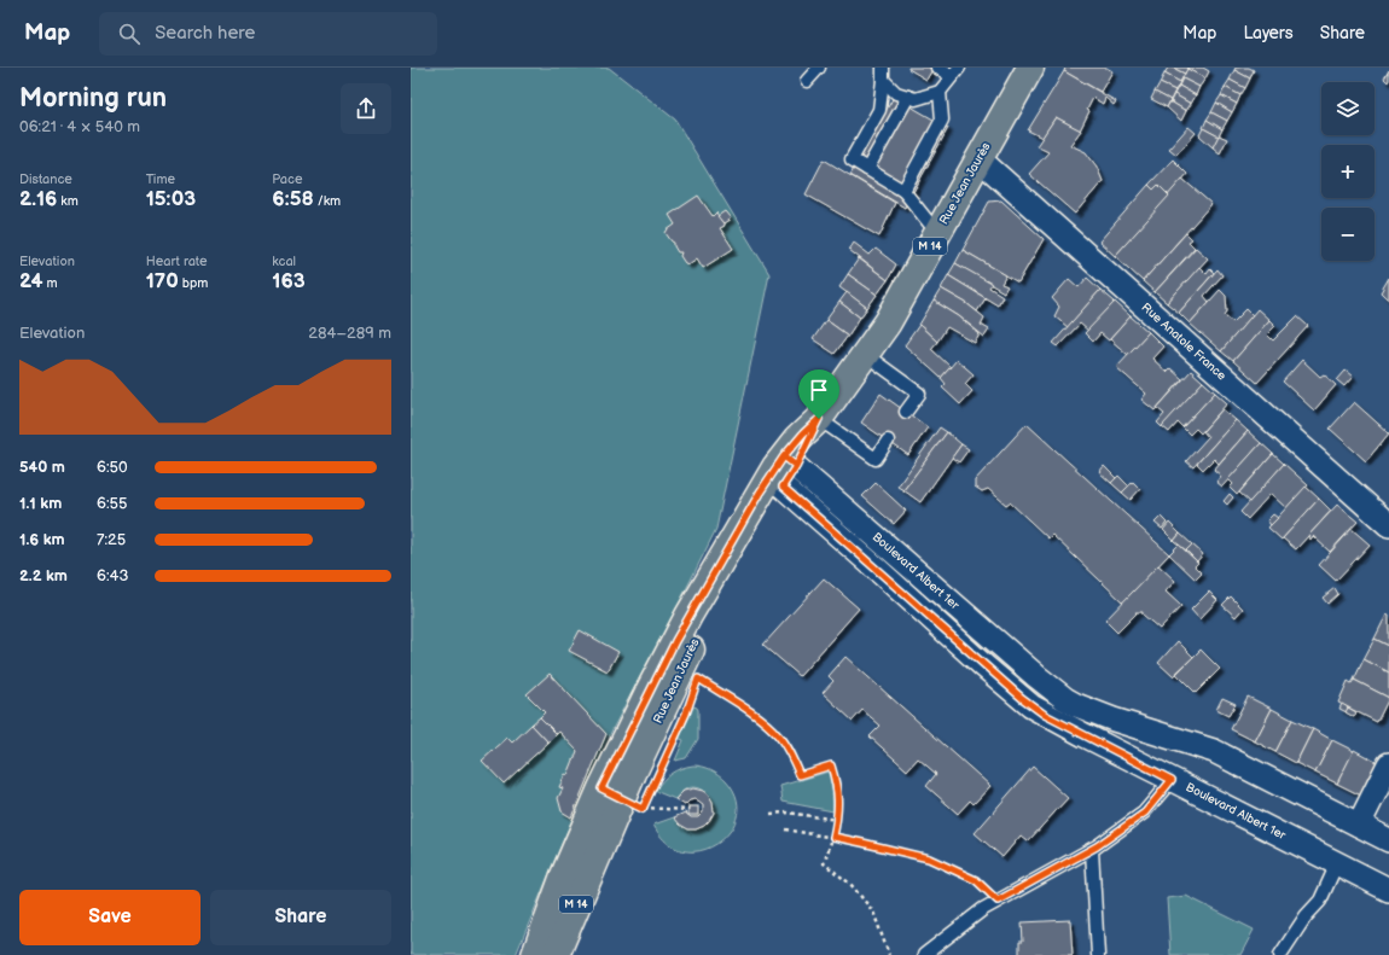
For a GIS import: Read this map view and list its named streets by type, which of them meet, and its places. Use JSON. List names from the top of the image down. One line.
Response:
{"streets":{"main road":["Rue Jean Jaurès","M 14"],"street":["Rue Anatole France","Boulevard Albert 1er"]},"crossings":[["Rue Jean Jaurès","Rue Anatole France"],["Rue Jean Jaurès","Boulevard Albert 1er"]],"page":{"header":"Map","search":"Search here","nav":["Map","Layers","Share"],"heading":["Morning run","06:21 · 4 × 540 m"],"map_buttons":["+","−"],"stats":[["Distance","2.16 km"],["Time","15:03"],["Pace","6:58 /km"],["Elevation","24 m"],["Heart rate","170 bpm"],["kcal","163"]],"chart":["Elevation","284–289 m"],"list":[{"name":"540 m","note":"6:50"},{"name":"1.1 km","note":"6:55"},{"name":"1.6 km","note":"7:25"},{"name":"2.2 km","note":"6:43"}],"buttons":["Save","Share"]}}
